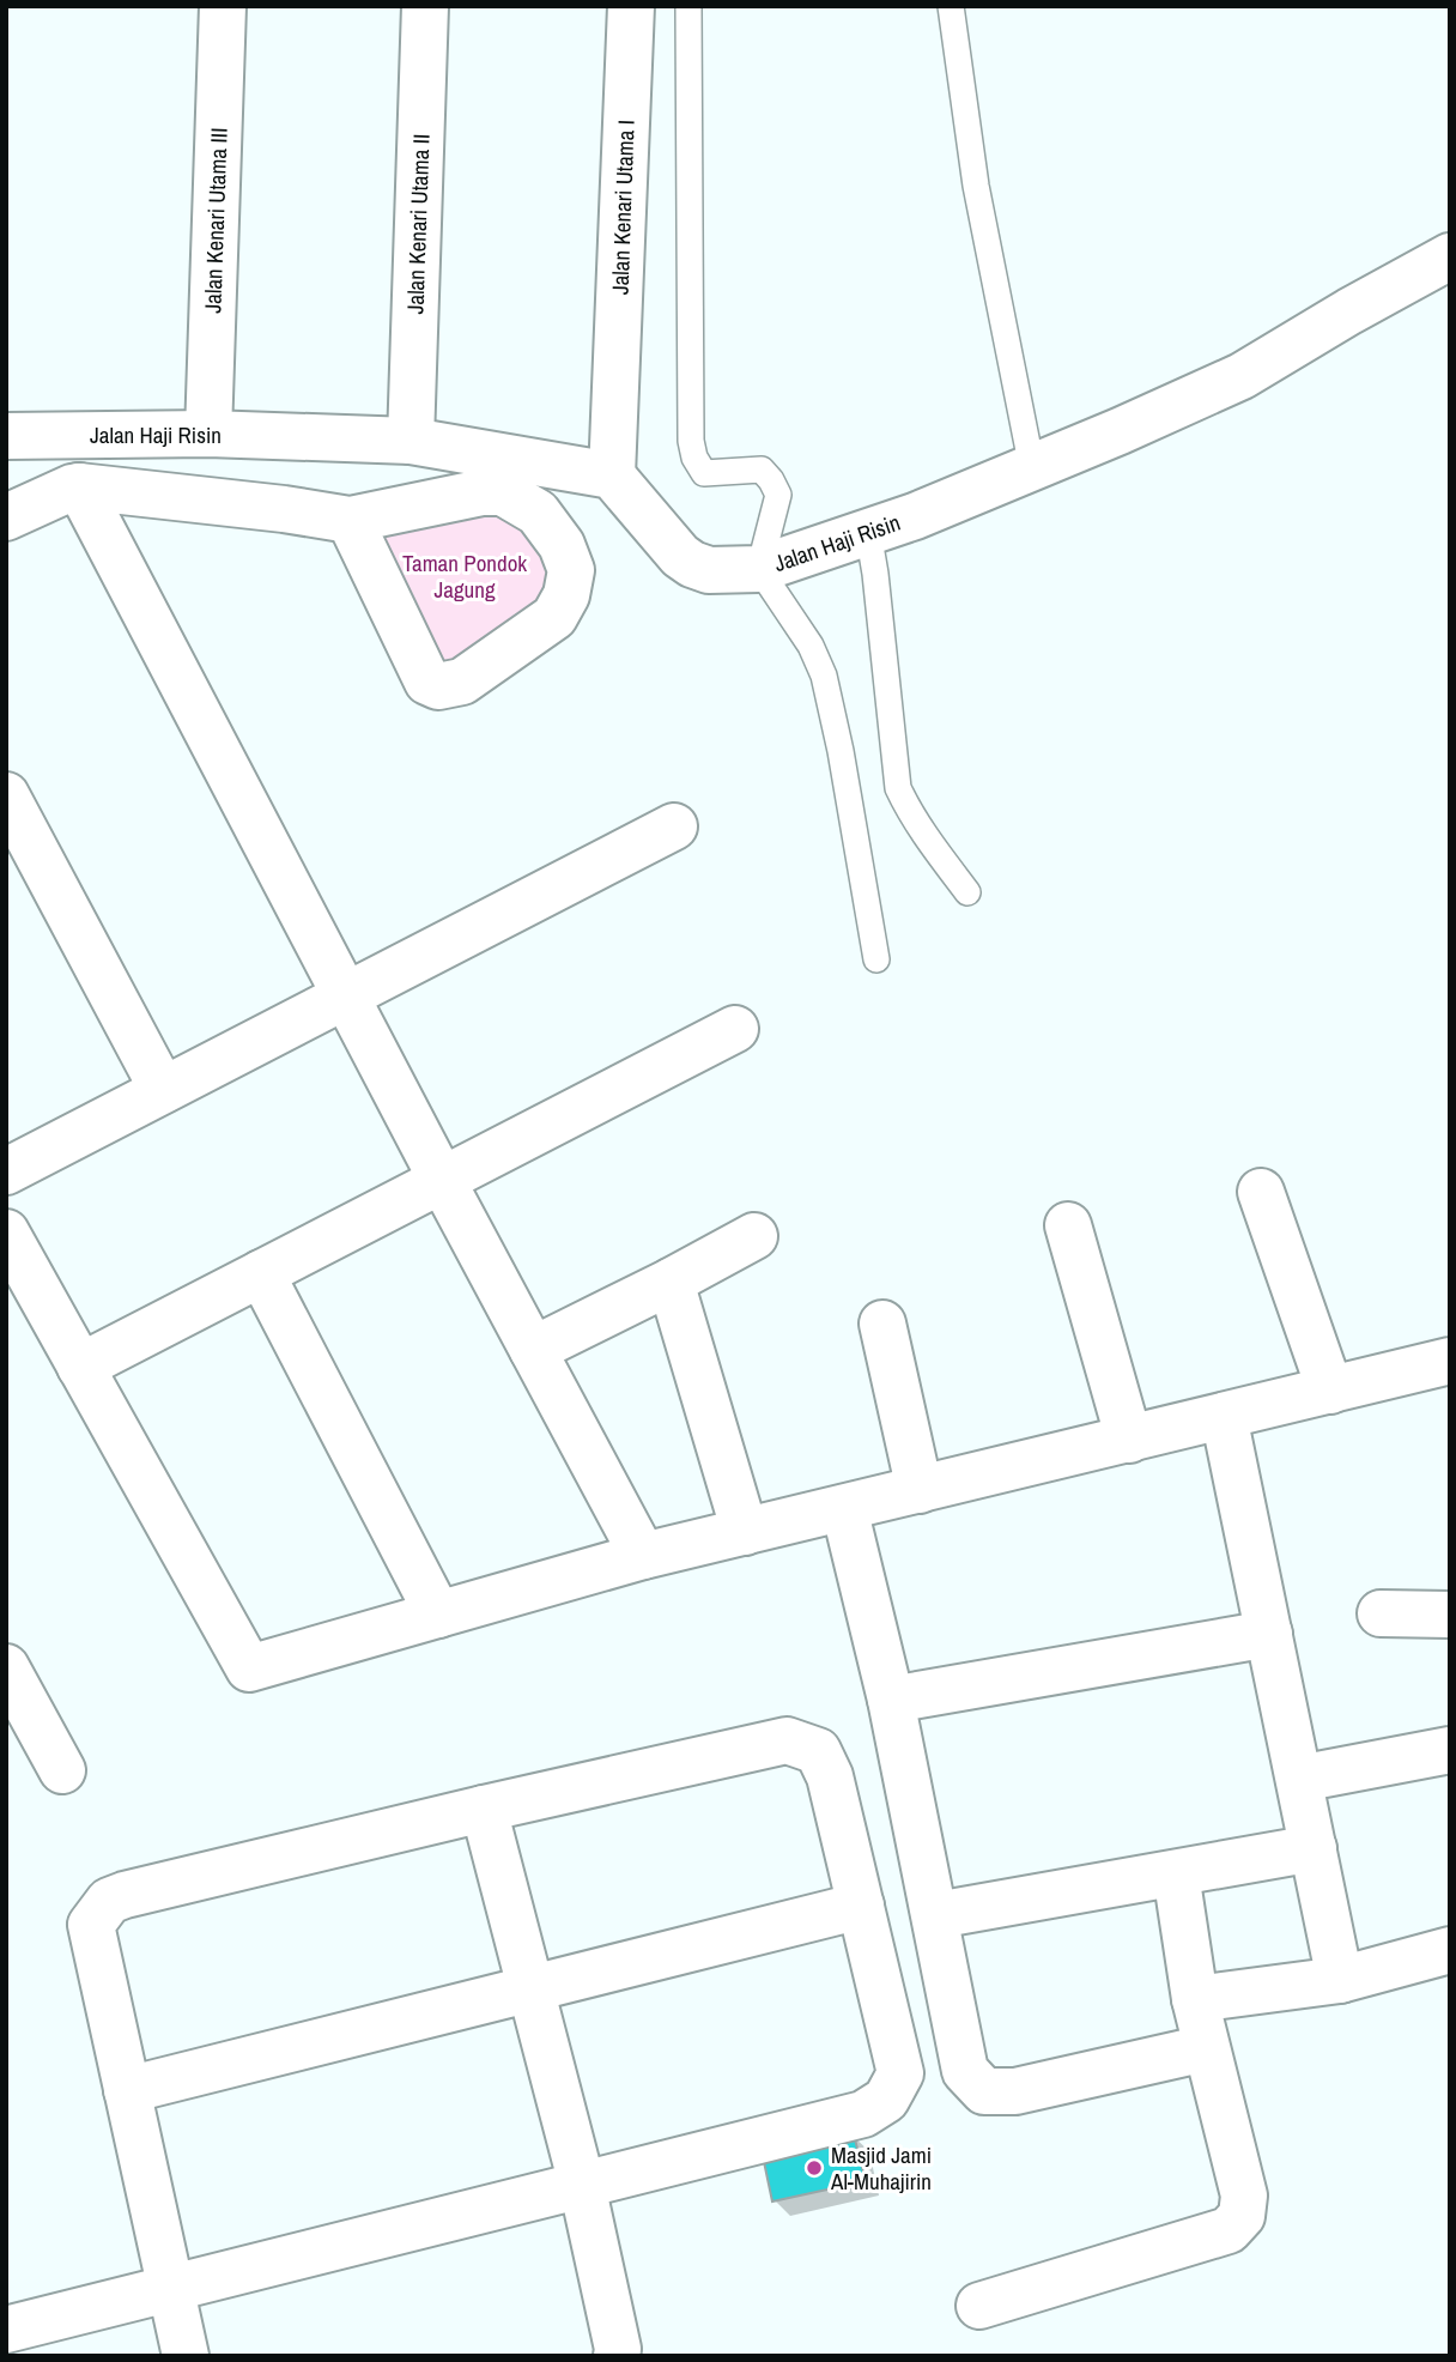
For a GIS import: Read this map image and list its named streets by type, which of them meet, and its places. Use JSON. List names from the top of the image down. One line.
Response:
{"streets":{"street":["Jalan Kenari Utama I","Jalan Kenari Utama III","Jalan Kenari Utama II","Jalan Haji Risin"]},"crossings":[["Jalan Kenari Utama I","Jalan Haji Risin"],["Jalan Kenari Utama III","Jalan Haji Risin"],["Jalan Kenari Utama II","Jalan Haji Risin"]],"parks":["Taman Pondok Jagung"],"places":["Masjid Jami Al-Muhajirin"]}
